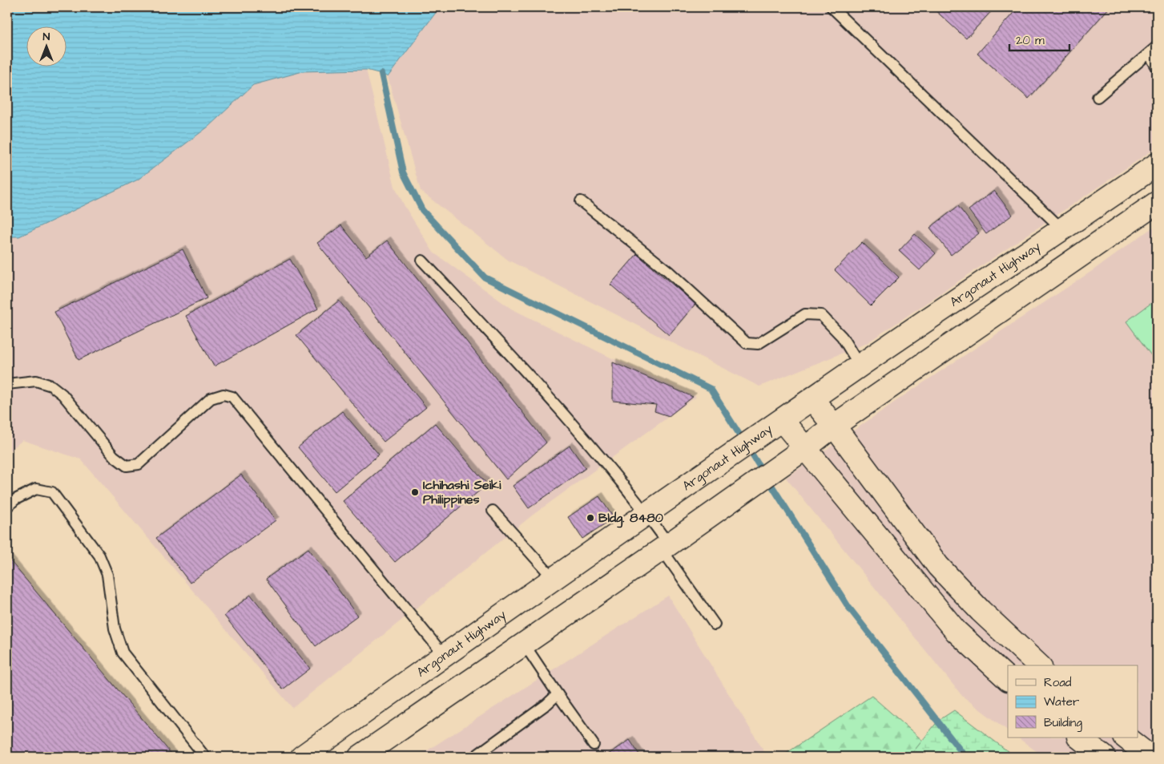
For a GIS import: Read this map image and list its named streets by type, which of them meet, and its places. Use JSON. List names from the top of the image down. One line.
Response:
{"streets":{"main road":["Argonaut Highway"]},"places":["Ichihashi Seiki Philippines","Bldg. 8480"],"legend":["Road","Water","Building"],"scale_bar":"20 m","north":"top"}
